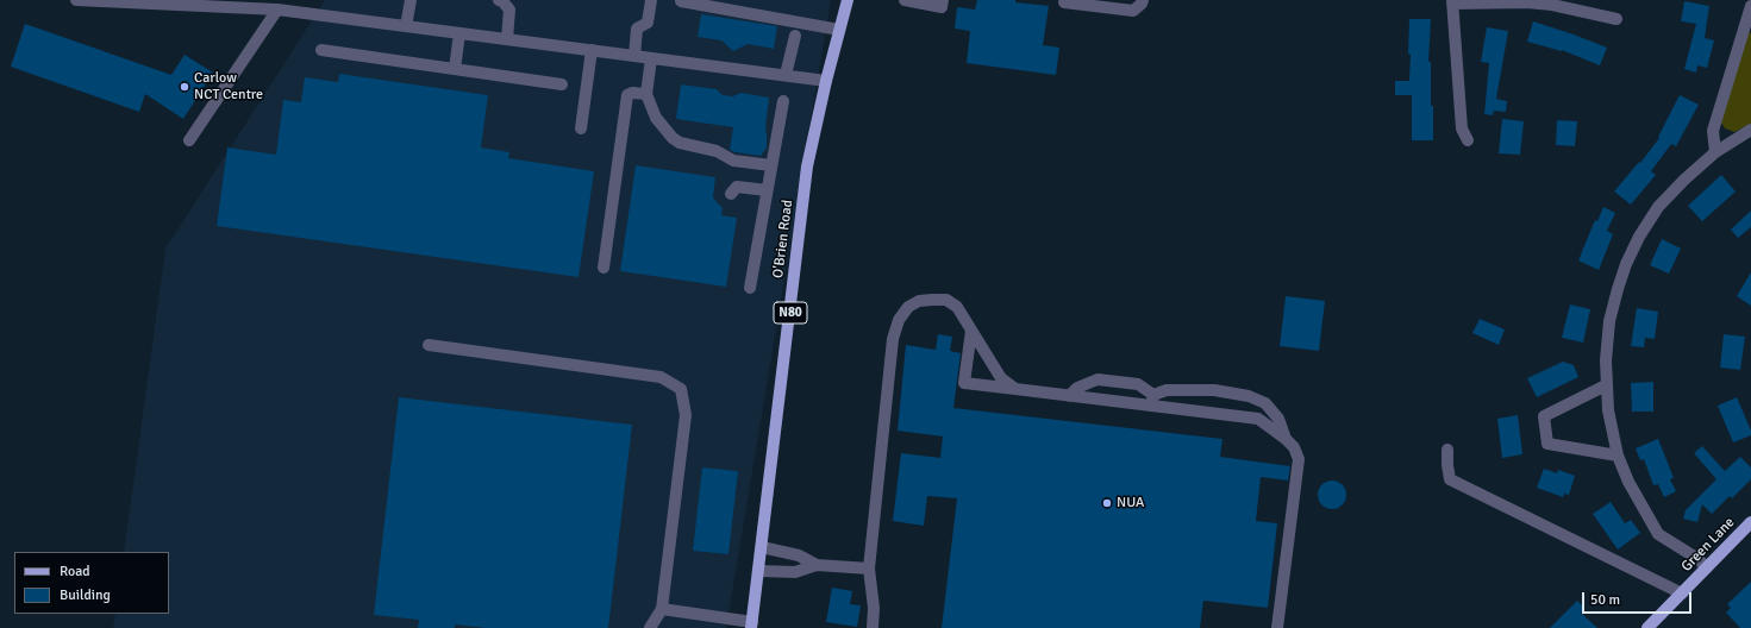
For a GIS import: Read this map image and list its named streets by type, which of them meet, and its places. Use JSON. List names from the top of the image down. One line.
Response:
{"streets":{"main road":["O'Brien Road","N80","Green Lane"]},"places":["Carlow NCT Centre","NUA"],"legend":["Road","Building"],"scale_bar":"50 m"}
